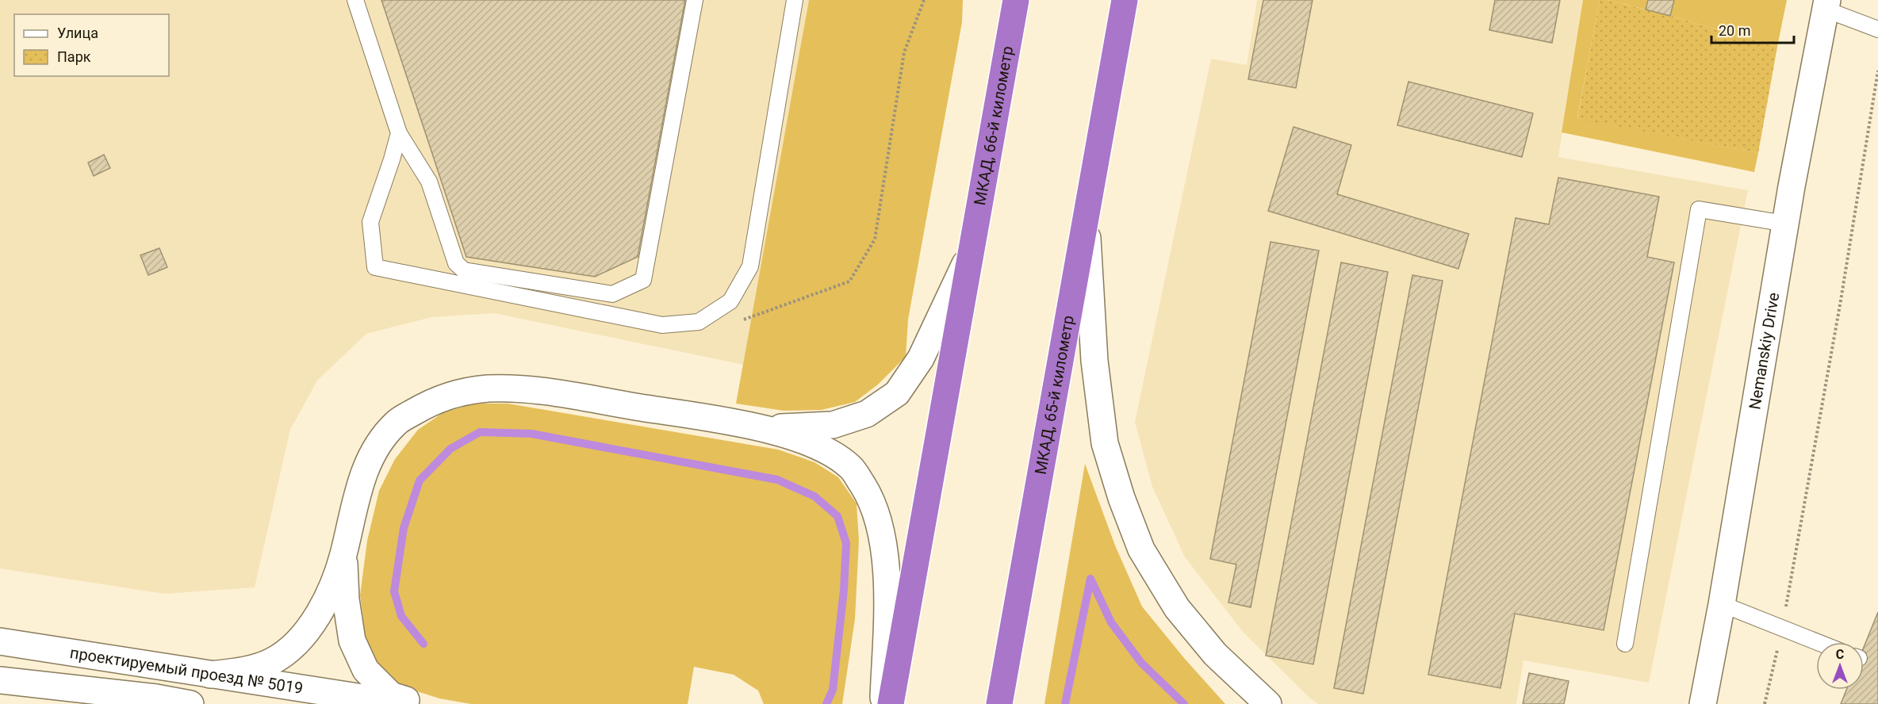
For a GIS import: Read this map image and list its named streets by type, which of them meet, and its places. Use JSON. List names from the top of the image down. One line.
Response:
{"streets":{"highway":["МКАД, 66-й километр","МКАД, 65-й километр"],"street":["Nemanskiy Drive","проектируемый проезд № 5019"]},"legend":["Улица","Парк"],"scale_bar":"20 m","north":"top"}
